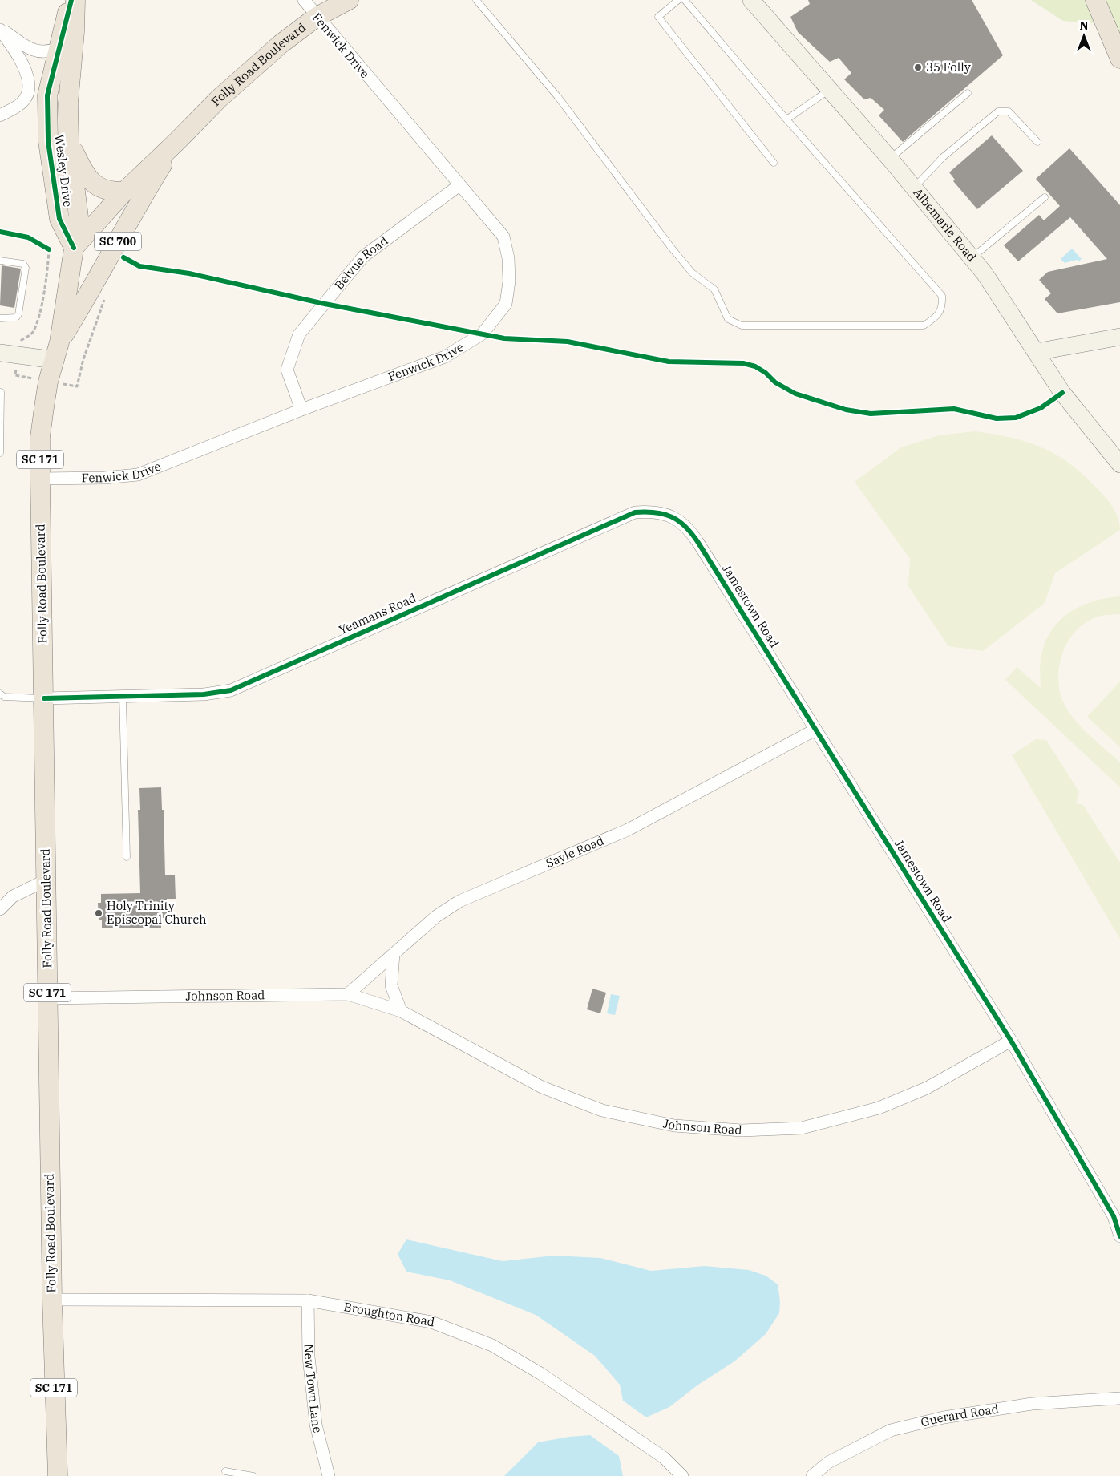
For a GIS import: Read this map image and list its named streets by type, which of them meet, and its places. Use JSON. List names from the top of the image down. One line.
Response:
{"streets":{"main road":["Folly Road Boulevard","Wesley Drive","SC 700","SC 171"],"street":["Fenwick Drive","Albemarle Road","Belvue Road","Jamestown Road","Yeamans Road","Sayle Road","Johnson Road","Broughton Road","New Town Lane","Guerard Road"]},"crossings":[["Fenwick Drive","Folly Road Boulevard"],["Fenwick Drive","Belvue Road"],["Folly Road Boulevard","Wesley Drive"],["Folly Road Boulevard","Yeamans Road"],["Folly Road Boulevard","Johnson Road"],["Folly Road Boulevard","Broughton Road"],["Jamestown Road","Yeamans Road"],["Jamestown Road","Sayle Road"],["Jamestown Road","Johnson Road"],["Sayle Road","Johnson Road"],["Broughton Road","New Town Lane"]],"places":["35 Folly","Holy Trinity Episcopal Church"],"north":"top"}
